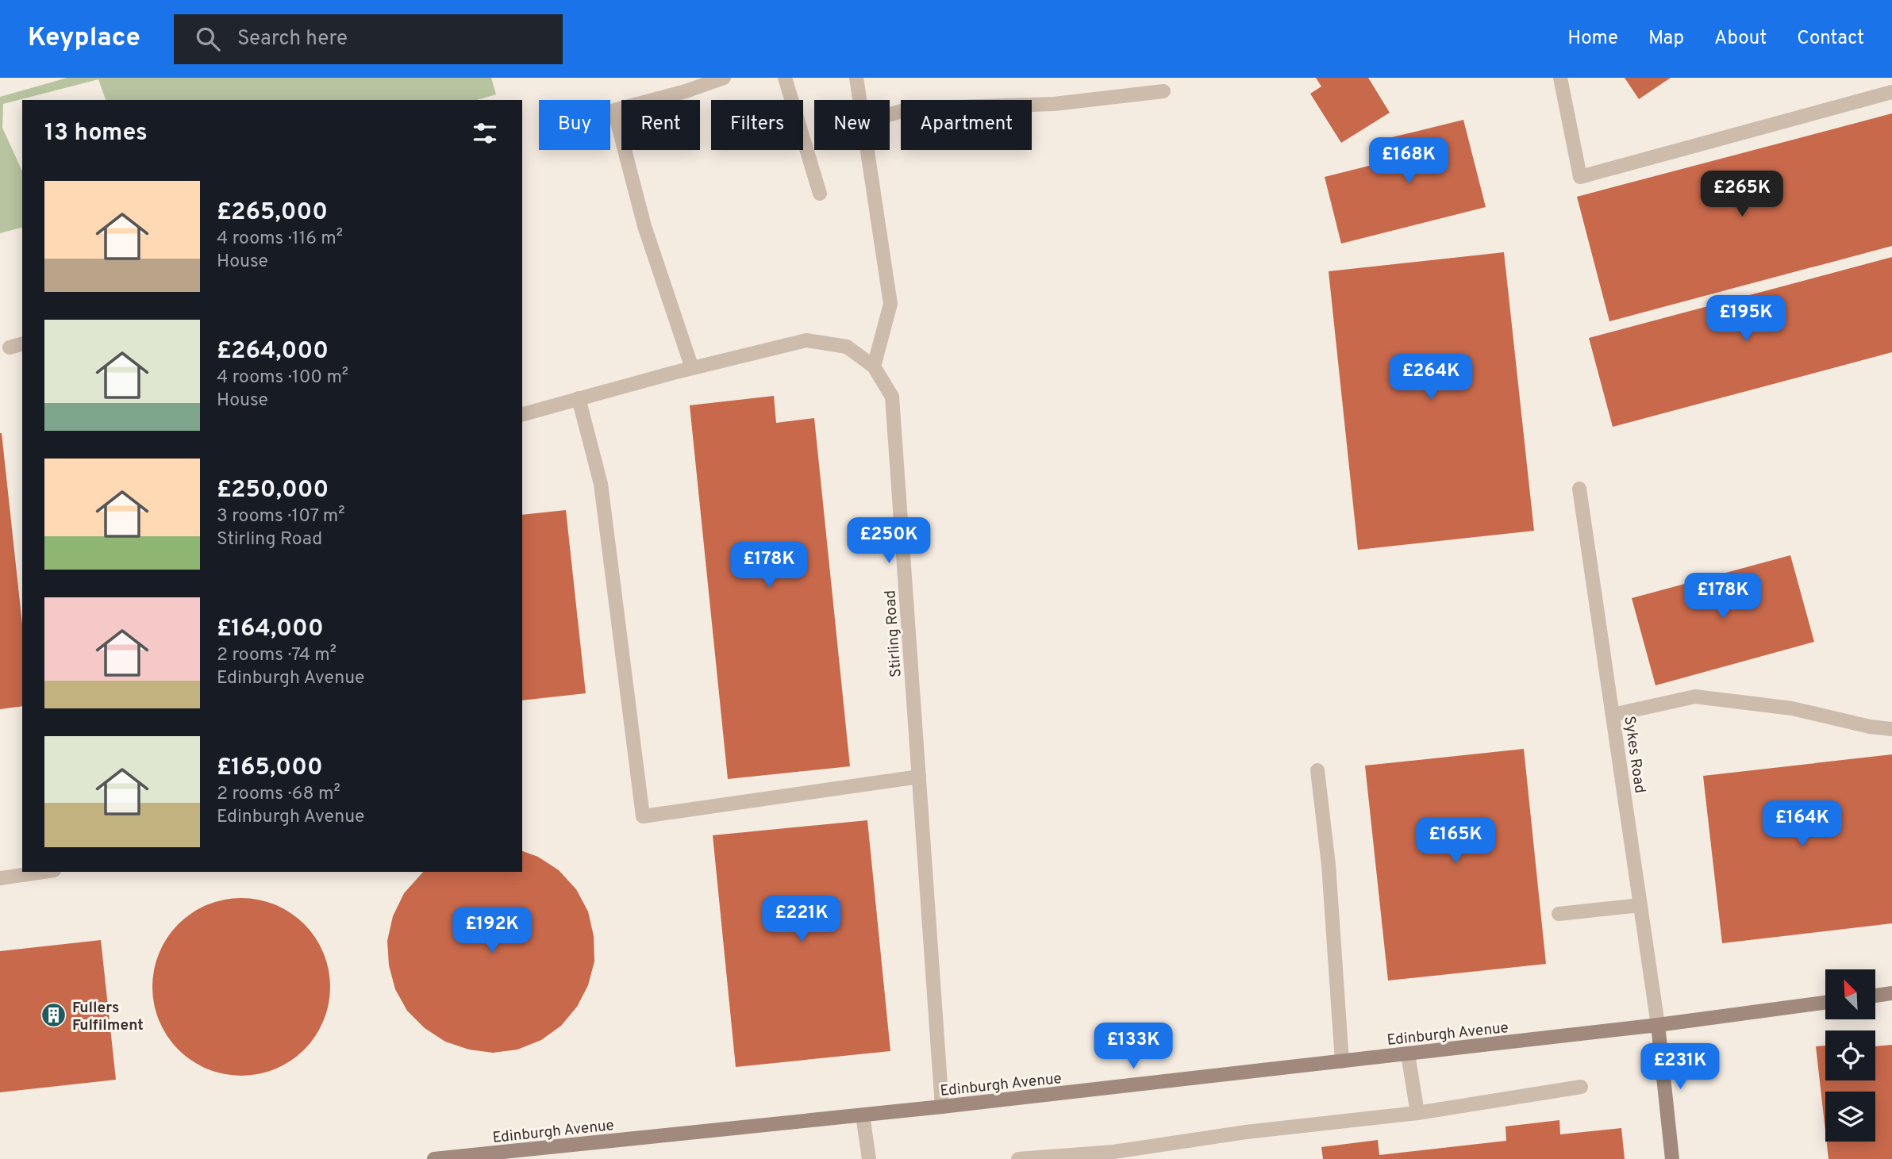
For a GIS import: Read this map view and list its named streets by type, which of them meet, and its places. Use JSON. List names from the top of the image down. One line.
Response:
{"streets":{"street":["Stirling Road","Sykes Road","Edinburgh Avenue"]},"crossings":[["Stirling Road","Edinburgh Avenue"],["Sykes Road","Edinburgh Avenue"]],"places":{"building":["Fullers Fulfilment"]},"north":"top left","page":{"header":"Keyplace","search":"Search here","nav":["Home","Map","About","Contact"],"chip":["Buy","Rent","Filters","New","Apartment"],"heading":"13 homes","price":["£168K","£265K","£195K","£264K","£250K","£178K","£178K","£164K","£165K","£221K","£192K","£133K","£231K"],"list":[{"name":"£265,000","note":"4 rooms · 116 m² · House"},{"name":"£264,000","note":"4 rooms · 100 m² · House"},{"name":"£250,000","note":"3 rooms · 107 m² · Stirling Road"},{"name":"£164,000","note":"2 rooms · 74 m² · Edinburgh Avenue"},{"name":"£165,000","note":"2 rooms · 68 m² · Edinburgh Avenue"}]}}
